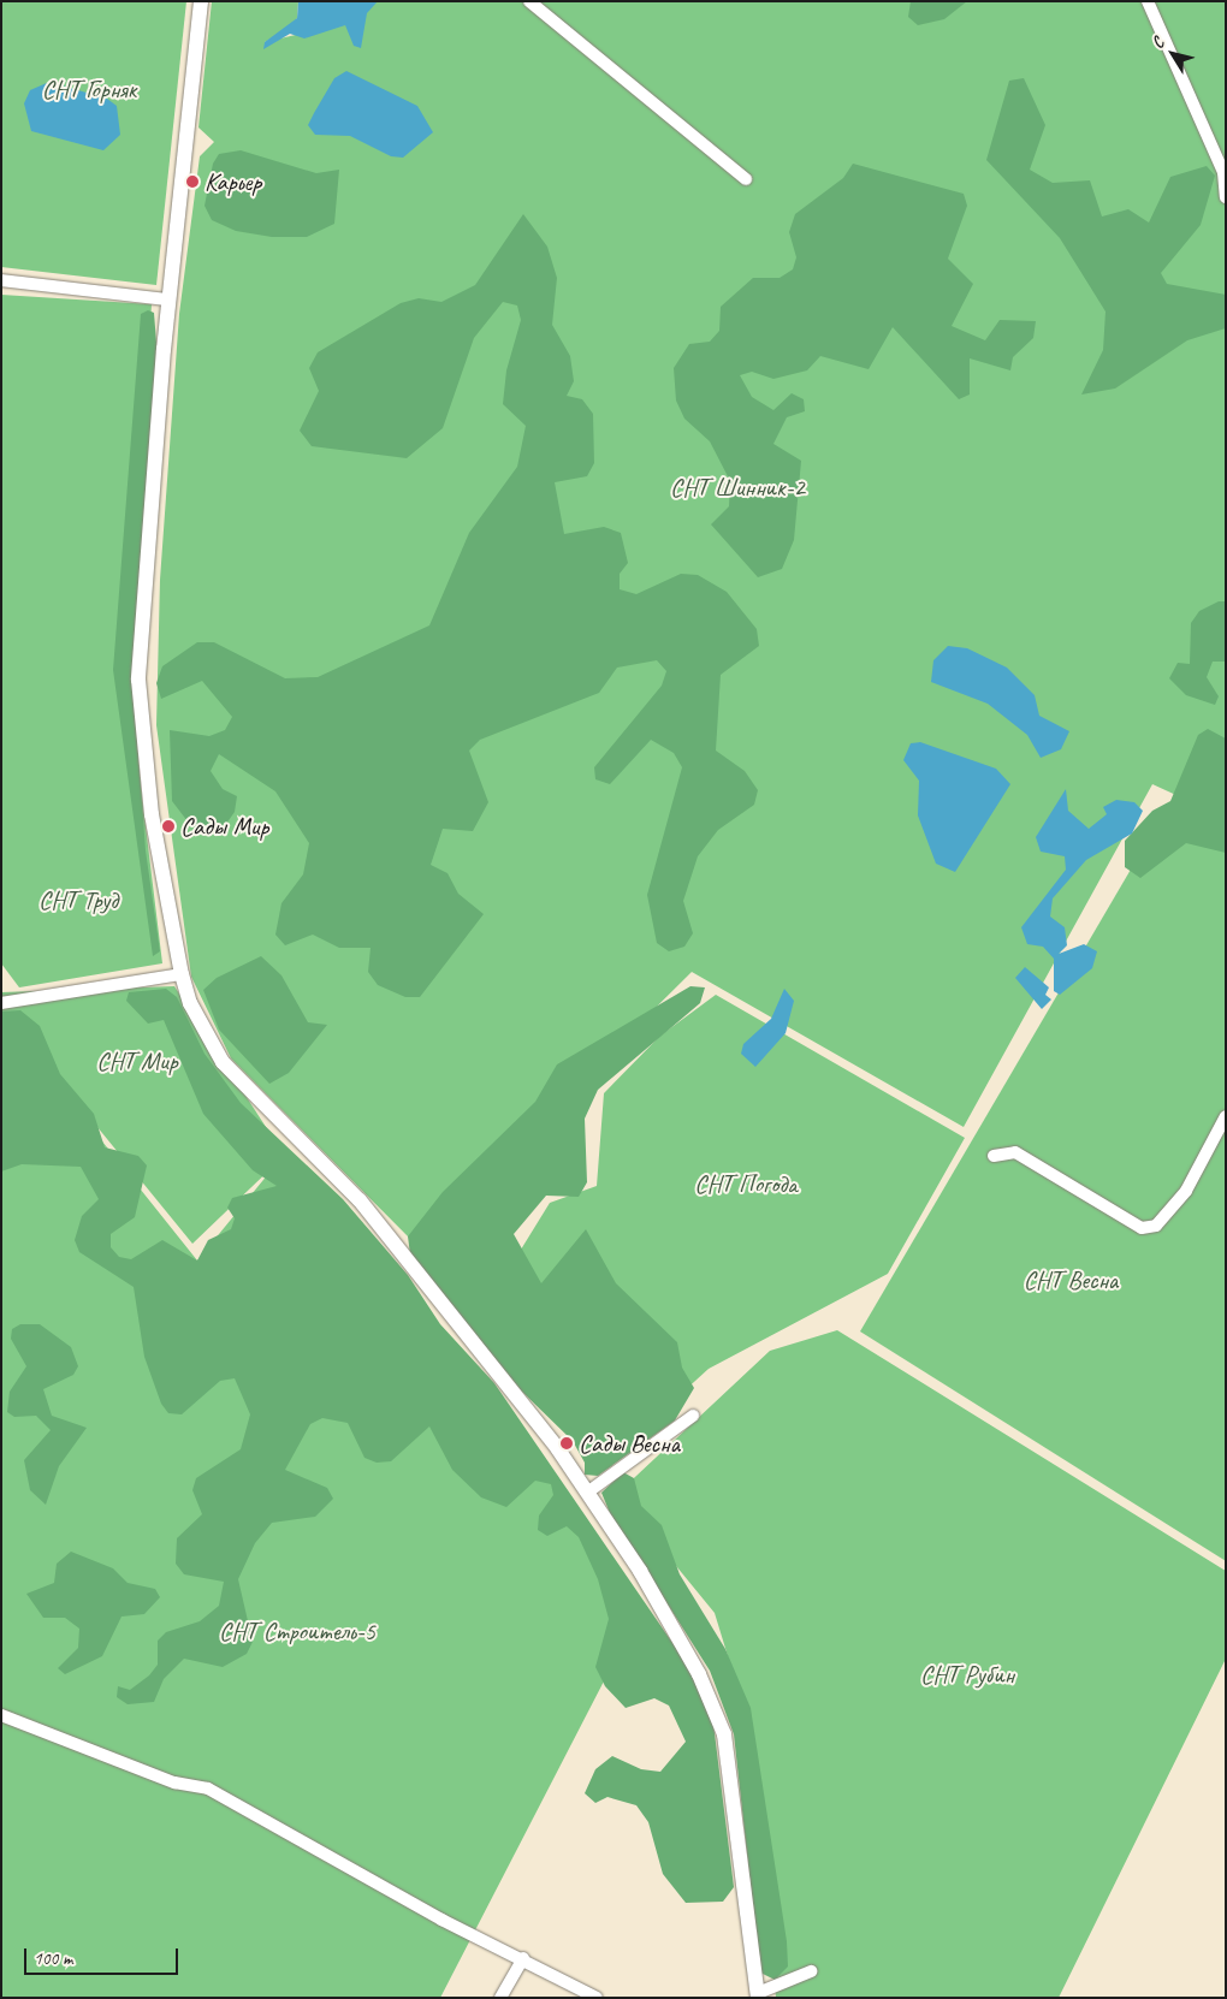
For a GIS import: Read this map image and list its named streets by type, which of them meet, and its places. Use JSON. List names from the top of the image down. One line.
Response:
{"parks":["СНТ Горняк","СНТ Шинник-2","СНТ Труд","СНТ Мир","СНТ Погода","СНТ Весна","СНТ Строитель-5","СНТ Рубин"],"places":["Карьер","Сады Мир","Сады Весна"],"scale_bar":"100 m","north":"top left"}
